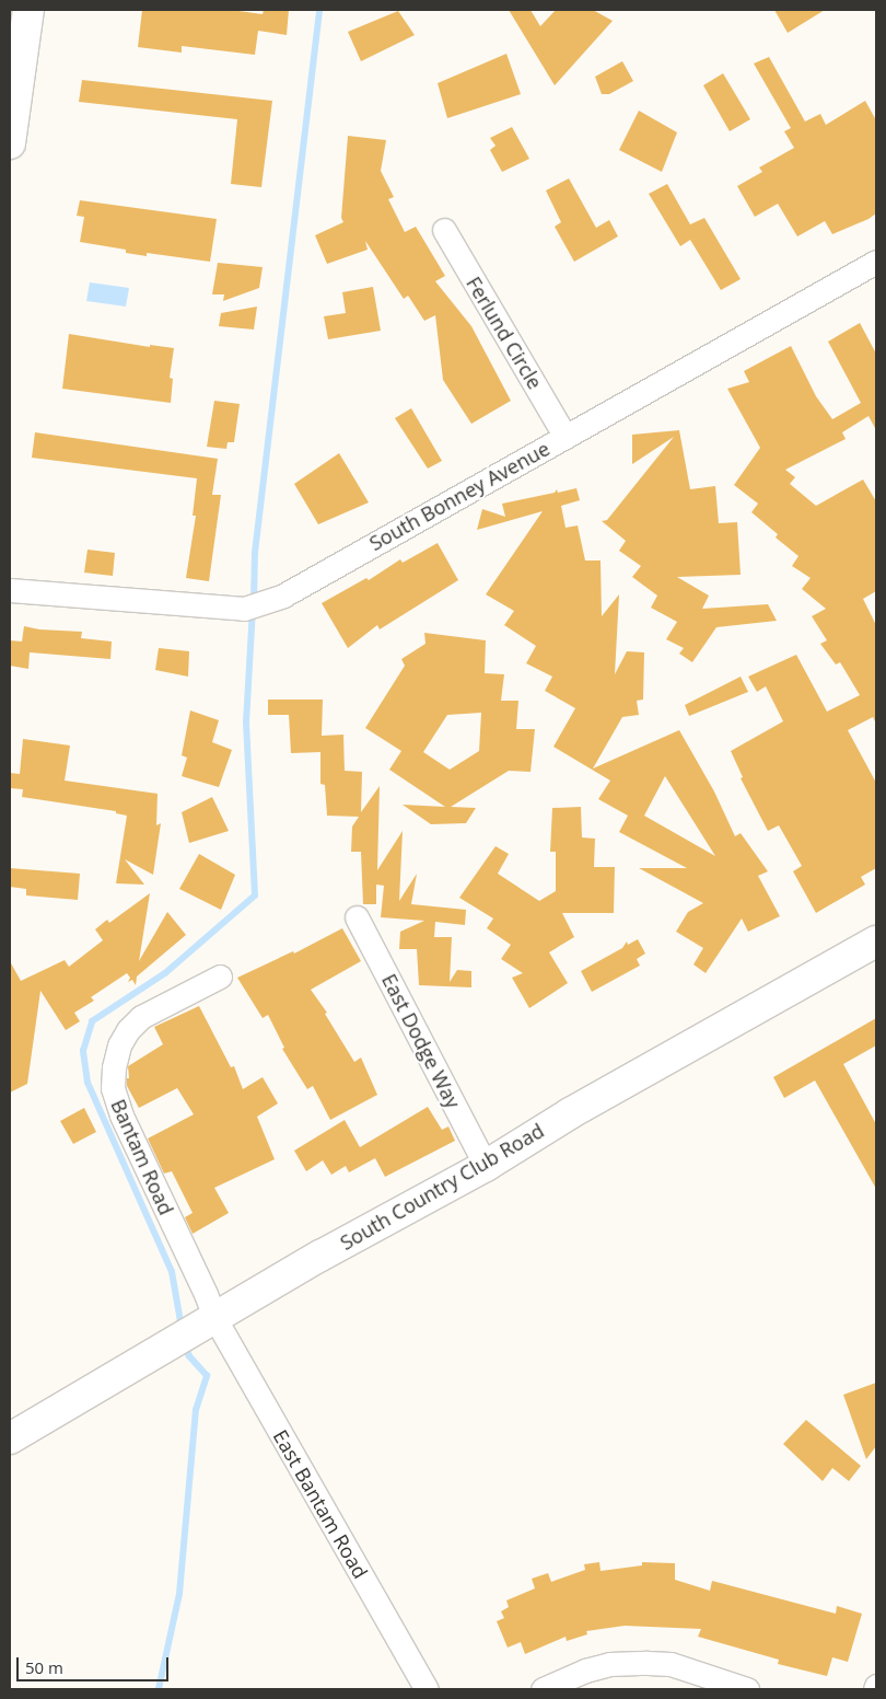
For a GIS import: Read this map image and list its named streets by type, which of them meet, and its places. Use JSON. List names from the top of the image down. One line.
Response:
{"streets":{"street":["Ferlund Circle","South Bonney Avenue","East Dodge Way","Bantam Road","South Country Club Road","East Bantam Road"]},"crossings":[["Ferlund Circle","South Bonney Avenue"],["East Dodge Way","South Country Club Road"],["Bantam Road","South Country Club Road"],["Bantam Road","East Bantam Road"],["South Country Club Road","East Bantam Road"]],"scale_bar":"50 m"}
